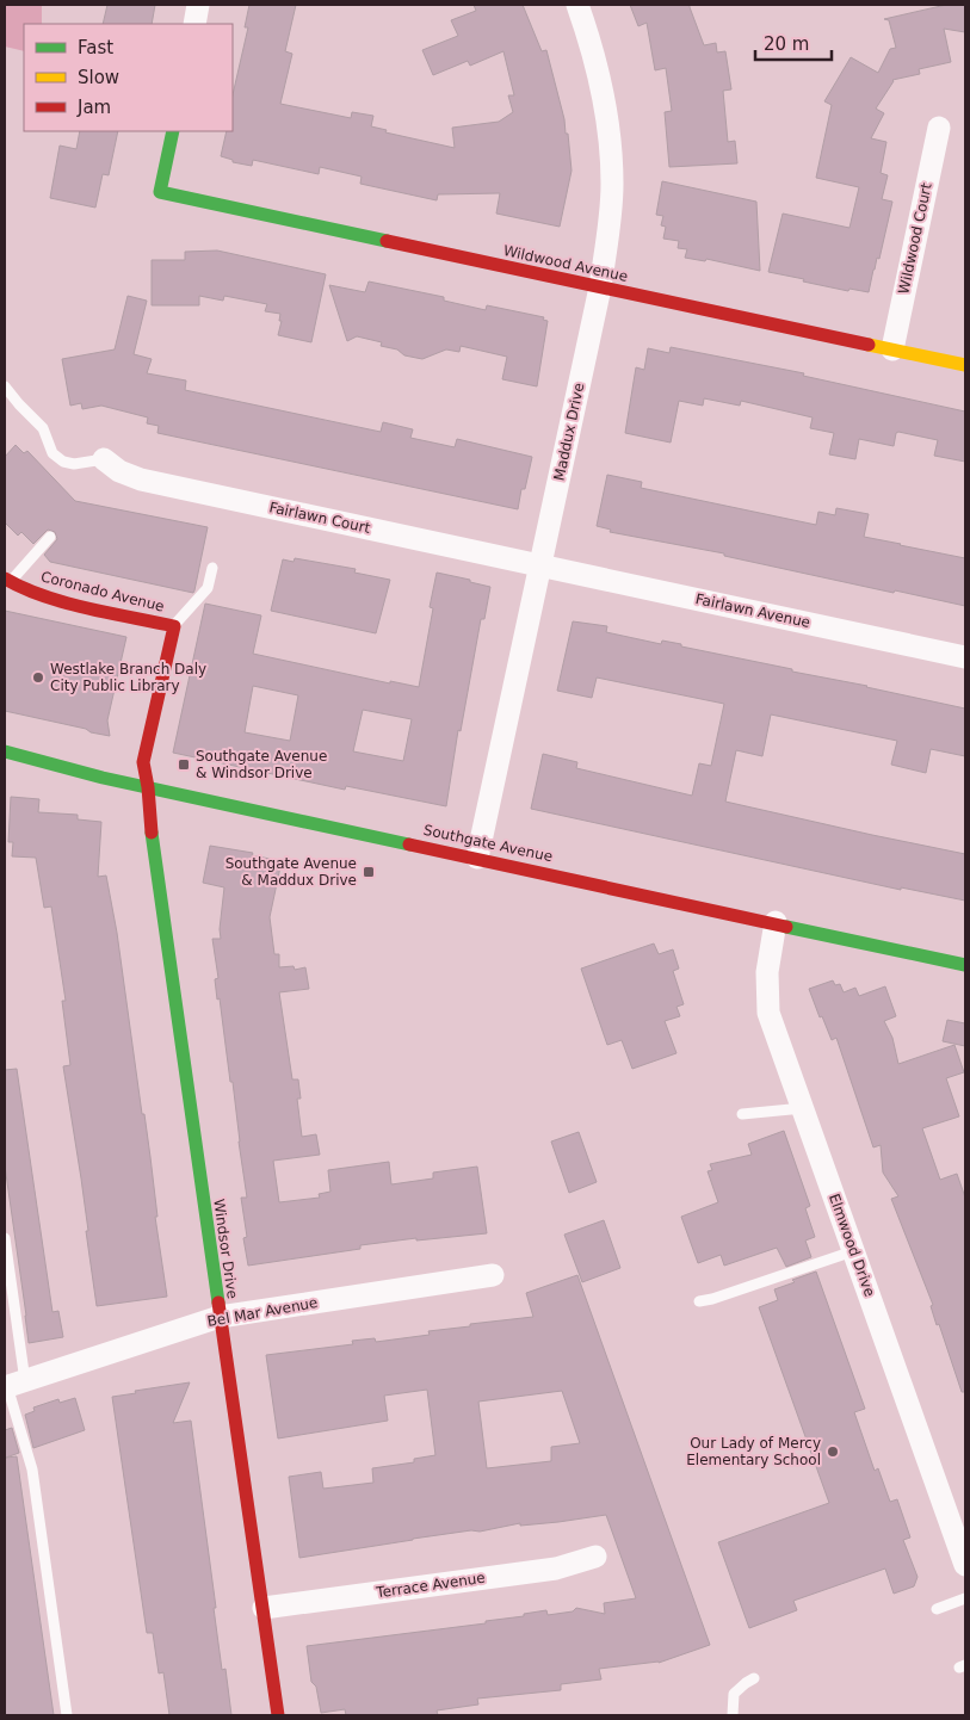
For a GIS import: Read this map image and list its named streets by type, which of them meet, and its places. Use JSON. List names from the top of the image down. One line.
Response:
{"streets":{"street":["Wildwood Court","Wildwood Avenue","Maddux Drive","Fairlawn Court","Coronado Avenue","Fairlawn Avenue","Southgate Avenue","Elmwood Drive","Windsor Drive","Bel Mar Avenue","Terrace Avenue"]},"crossings":[["Wildwood Court","Wildwood Avenue"],["Wildwood Avenue","Maddux Drive"],["Maddux Drive","Fairlawn Court"],["Maddux Drive","Fairlawn Avenue"],["Maddux Drive","Southgate Avenue"],["Fairlawn Court","Fairlawn Avenue"],["Coronado Avenue","Southgate Avenue"],["Coronado Avenue","Windsor Drive"],["Southgate Avenue","Elmwood Drive"],["Southgate Avenue","Windsor Drive"],["Windsor Drive","Bel Mar Avenue"],["Windsor Drive","Terrace Avenue"]],"places":{"other":["Westlake Branch Daly City Public Library","Our Lady of Mercy Elementary School"],"transit":["Southgate Avenue & Windsor Drive","Southgate Avenue & Maddux Drive"]},"legend":["Fast","Slow","Jam"],"scale_bar":"20 m"}
